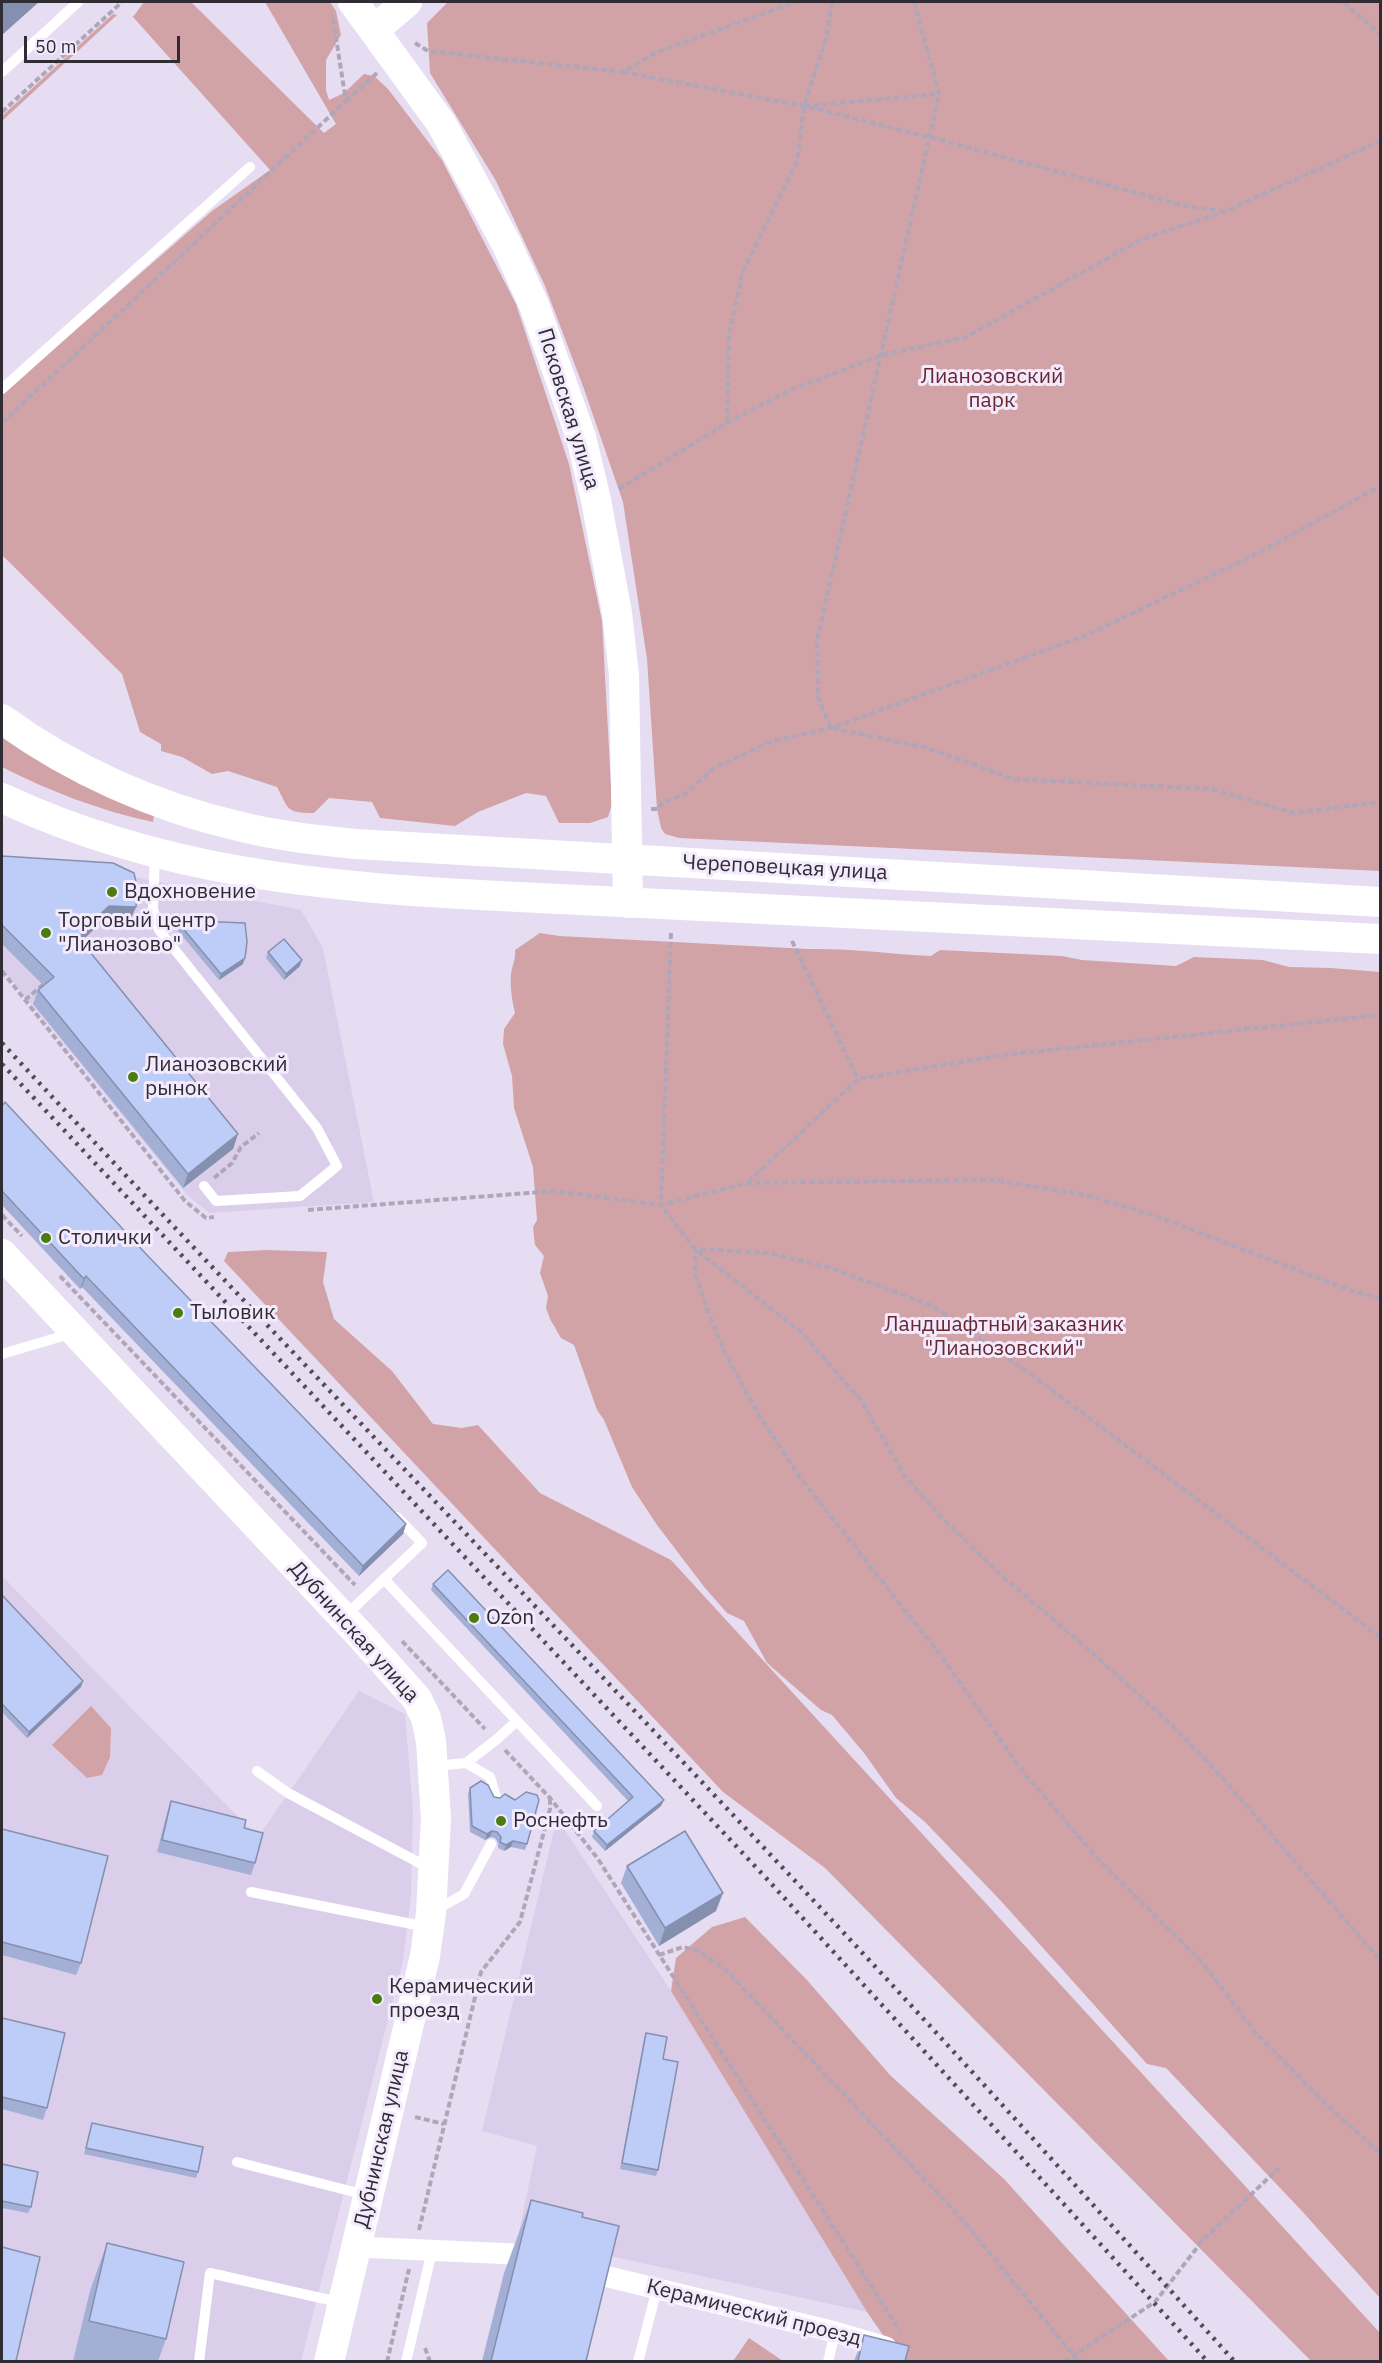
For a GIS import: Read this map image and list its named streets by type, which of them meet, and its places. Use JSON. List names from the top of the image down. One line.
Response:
{"streets":{"main road":["Псковская улица","Череповецкая улица","Дубнинская улица"],"street":["Керамический проезд"]},"crossings":[["Псковская улица","Череповецкая улица"],["Дубнинская улица","Керамический проезд"]],"parks":["Лианозовский парк","Ландшафтный заказник \"Лианозовский\""],"places":["Вдохновение","Торговый центр \"Лианозово\"","Лианозовский рынок","Столички","Тыловик","Ozon","Роснефть","Керамический проезд"],"scale_bar":"50 m"}
